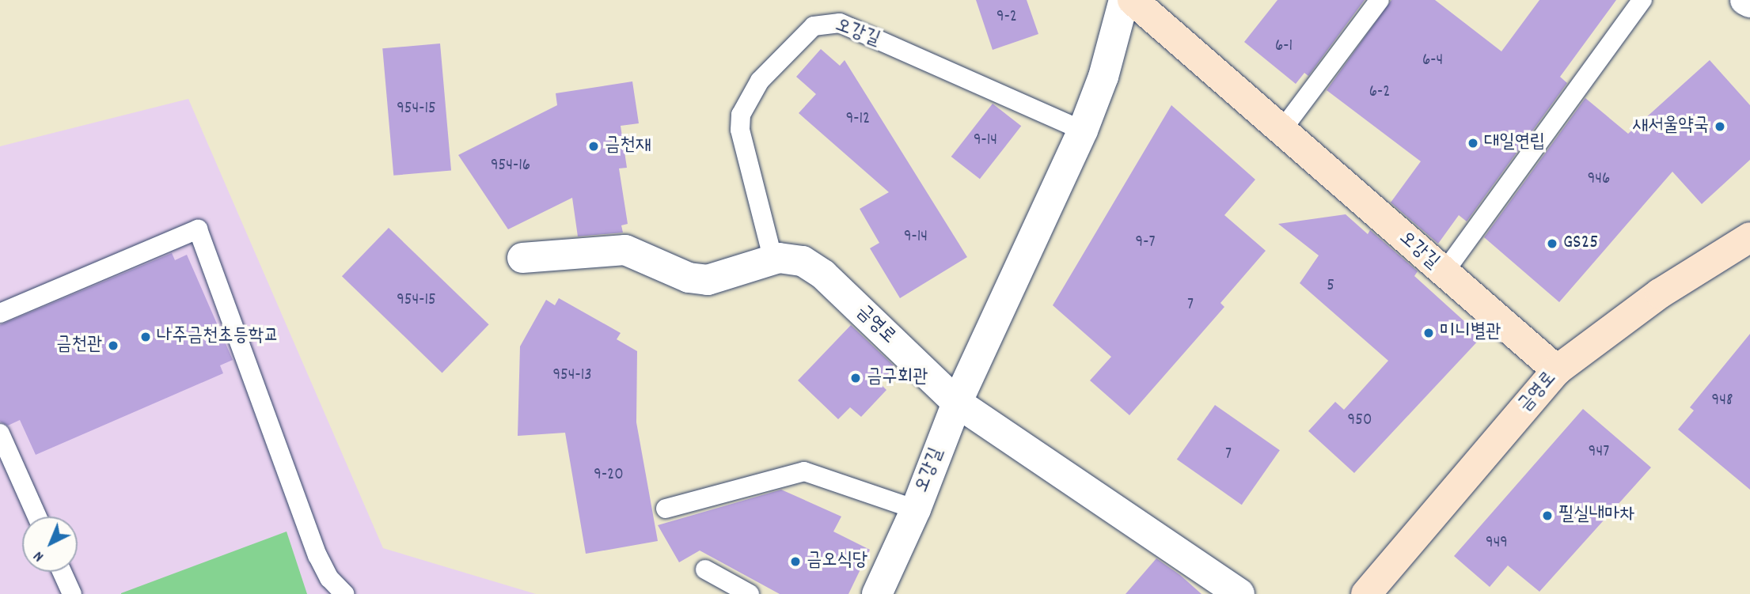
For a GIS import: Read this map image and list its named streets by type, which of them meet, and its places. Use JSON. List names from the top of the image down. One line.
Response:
{"streets":{"street":["오강길","금영로"]},"crossings":[["오강길","금영로"]],"places":["새서울약국","대일연립","금천재","GS25","미니별관","나주금천초등학교","금천관","금구회관","필실내마차","금오식당"],"house_numbers":["9-2","6-1","6-4","6-2","954-15","9-12","9-14","954-16","946","9-14","9-7","5","954-15","7","954-13","948","950","947","7","9-20","949"],"north":"bottom left"}
